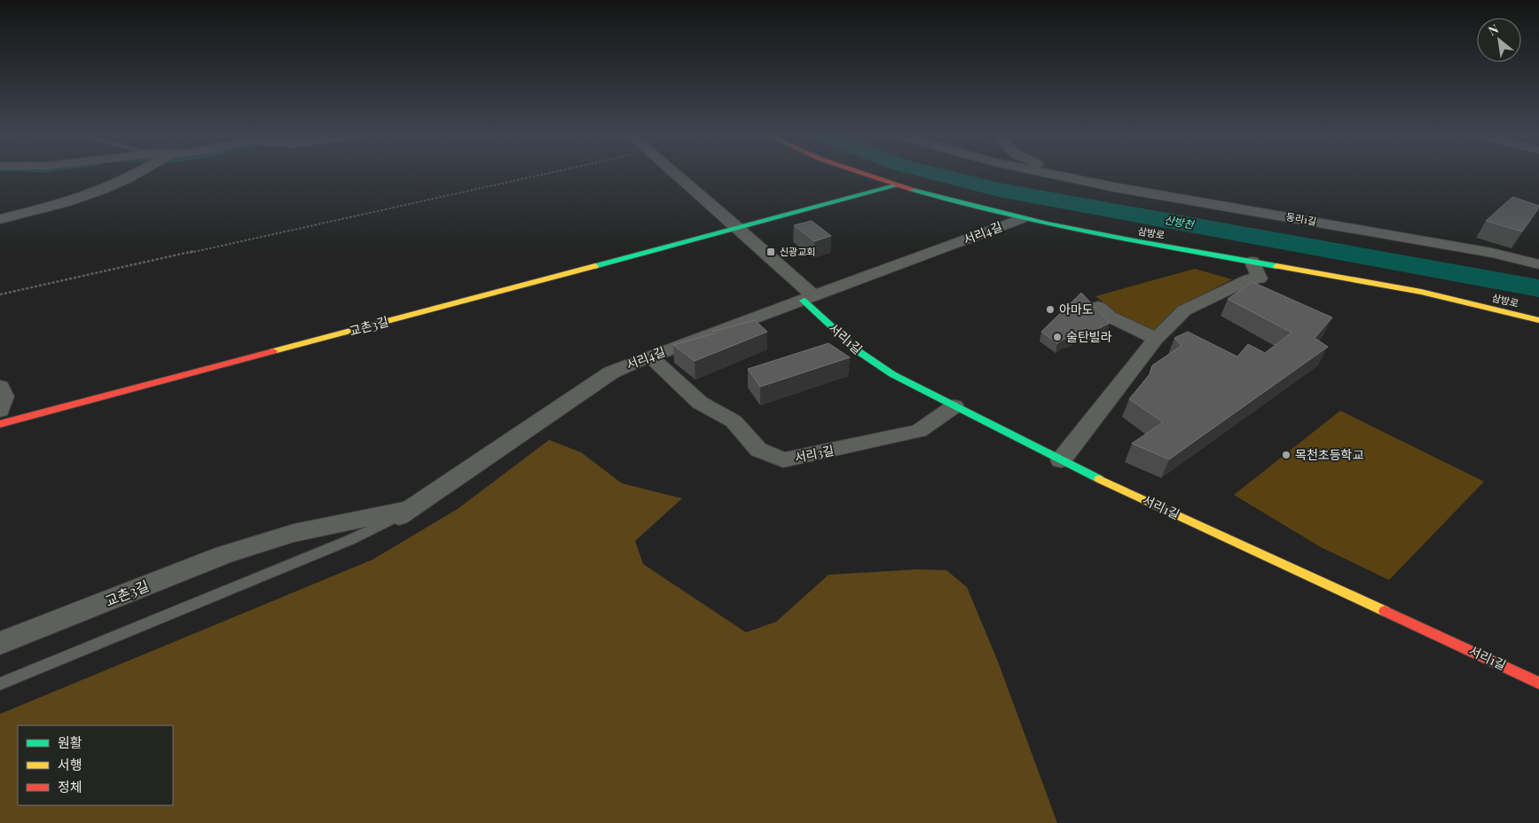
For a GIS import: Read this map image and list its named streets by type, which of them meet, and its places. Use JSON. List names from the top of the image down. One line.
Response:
{"streets":{"street":["동리1길","서리4길","삼방로","교촌3길","서리1길","서리3길"]},"crossings":[["서리4길","삼방로"],["서리4길","교촌3길"],["서리4길","서리1길"],["서리4길","서리3길"],["교촌3길","서리1길"],["서리1길","서리3길"]],"water":["산방천"],"places":{"transit":["신광교회"],"other":["아마도","술탄빌라","목천초등학교"]},"legend":["원활","서행","정체"],"north":"top left"}
